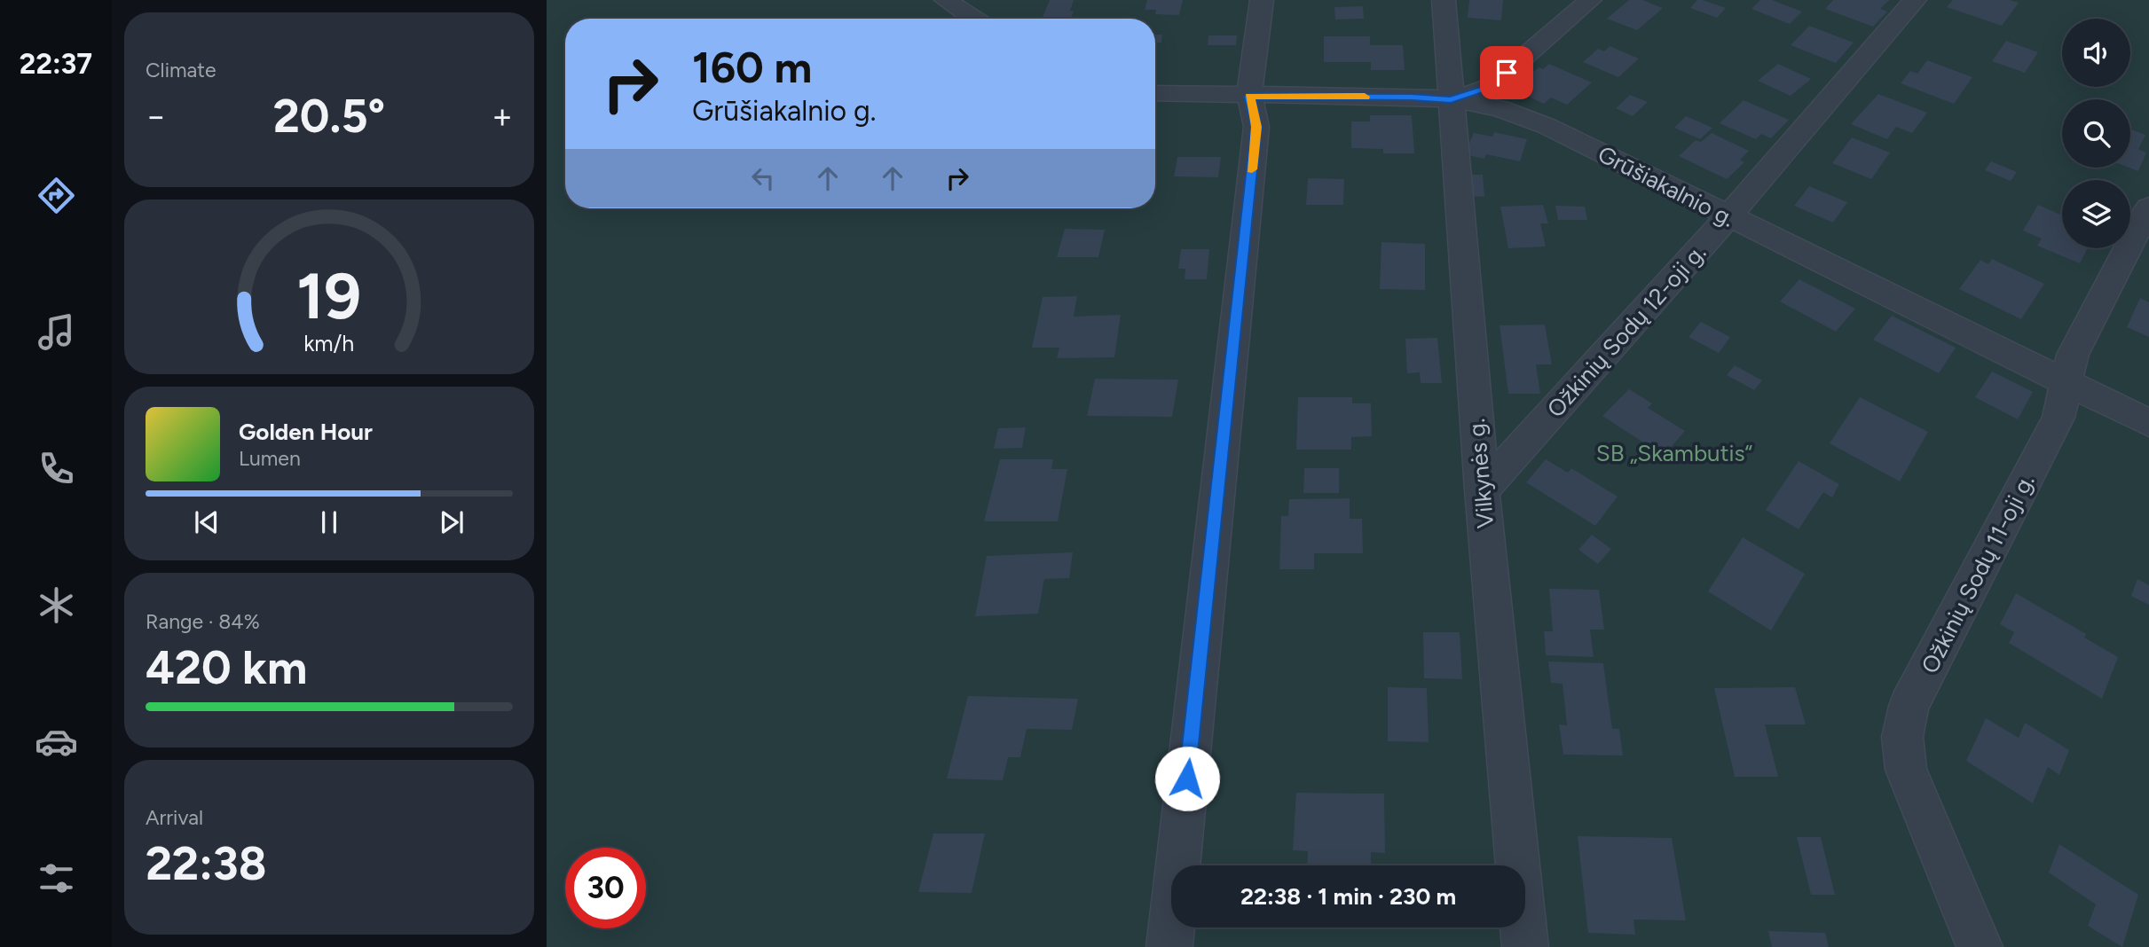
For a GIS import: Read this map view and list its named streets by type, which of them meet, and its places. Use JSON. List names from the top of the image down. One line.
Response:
{"streets":{"street":["Grūšiakalnio g.","Ožkinių Sodų 12-oji g.","Vilkynės g.","Ožkinių Sodų 11-oji g."]},"crossings":[["Grūšiakalnio g.","Ožkinių Sodų 12-oji g."],["Grūšiakalnio g.","Vilkynės g."],["Grūšiakalnio g.","Ožkinių Sodų 11-oji g."],["Ožkinių Sodų 12-oji g.","Vilkynės g."]],"parks":["SB „Skambutis“"],"page":{"tabs":"22:37","tile":["Climate",["Range · 84%","420 km"],["Arrival","22:38"]],"turn":["160 m","Grūšiakalnio g."],"heat":["−","20.5°","+"],"song":["Golden Hour","Lumen"],"limit":"30","trip":"22:38 · 1 min · 230 m","gauge":["19","km/h"]}}
